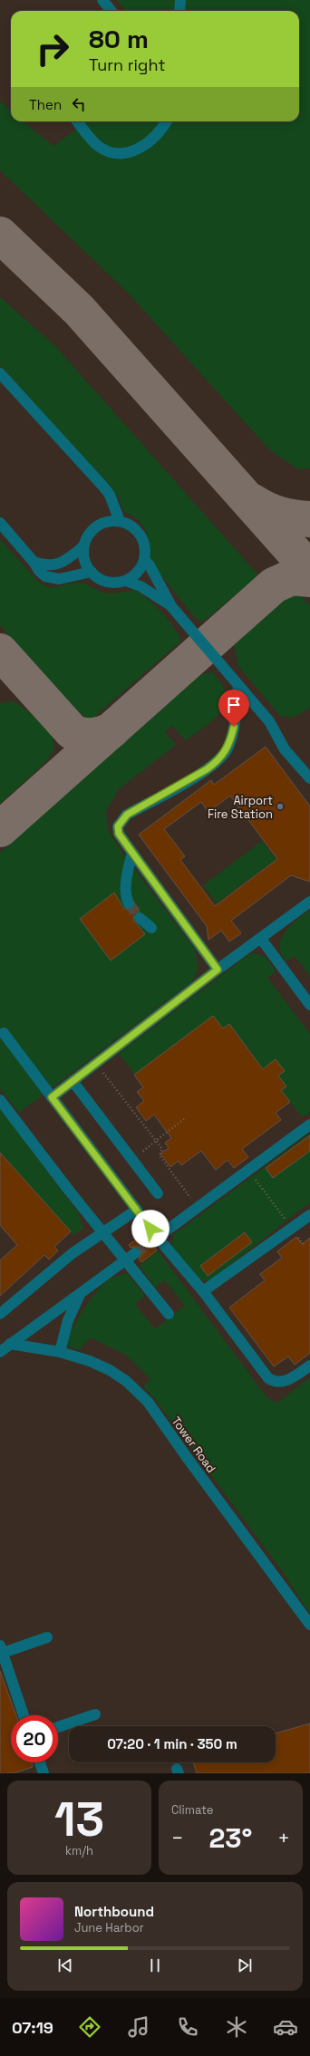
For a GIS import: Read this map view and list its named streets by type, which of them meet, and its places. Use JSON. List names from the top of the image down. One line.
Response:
{"streets":{"street":["Tower Road"]},"places":["Airport Fire Station"],"page":{"turn":["80 m","Turn right"],"then":"Then","limit":"20","trip":"07:20 · 1 min · 350 m","tile":[["13","km/h"],"Climate"],"heat":["−","23°","+"],"song":["Northbound","June Harbor"],"tabs":"07:19"}}
